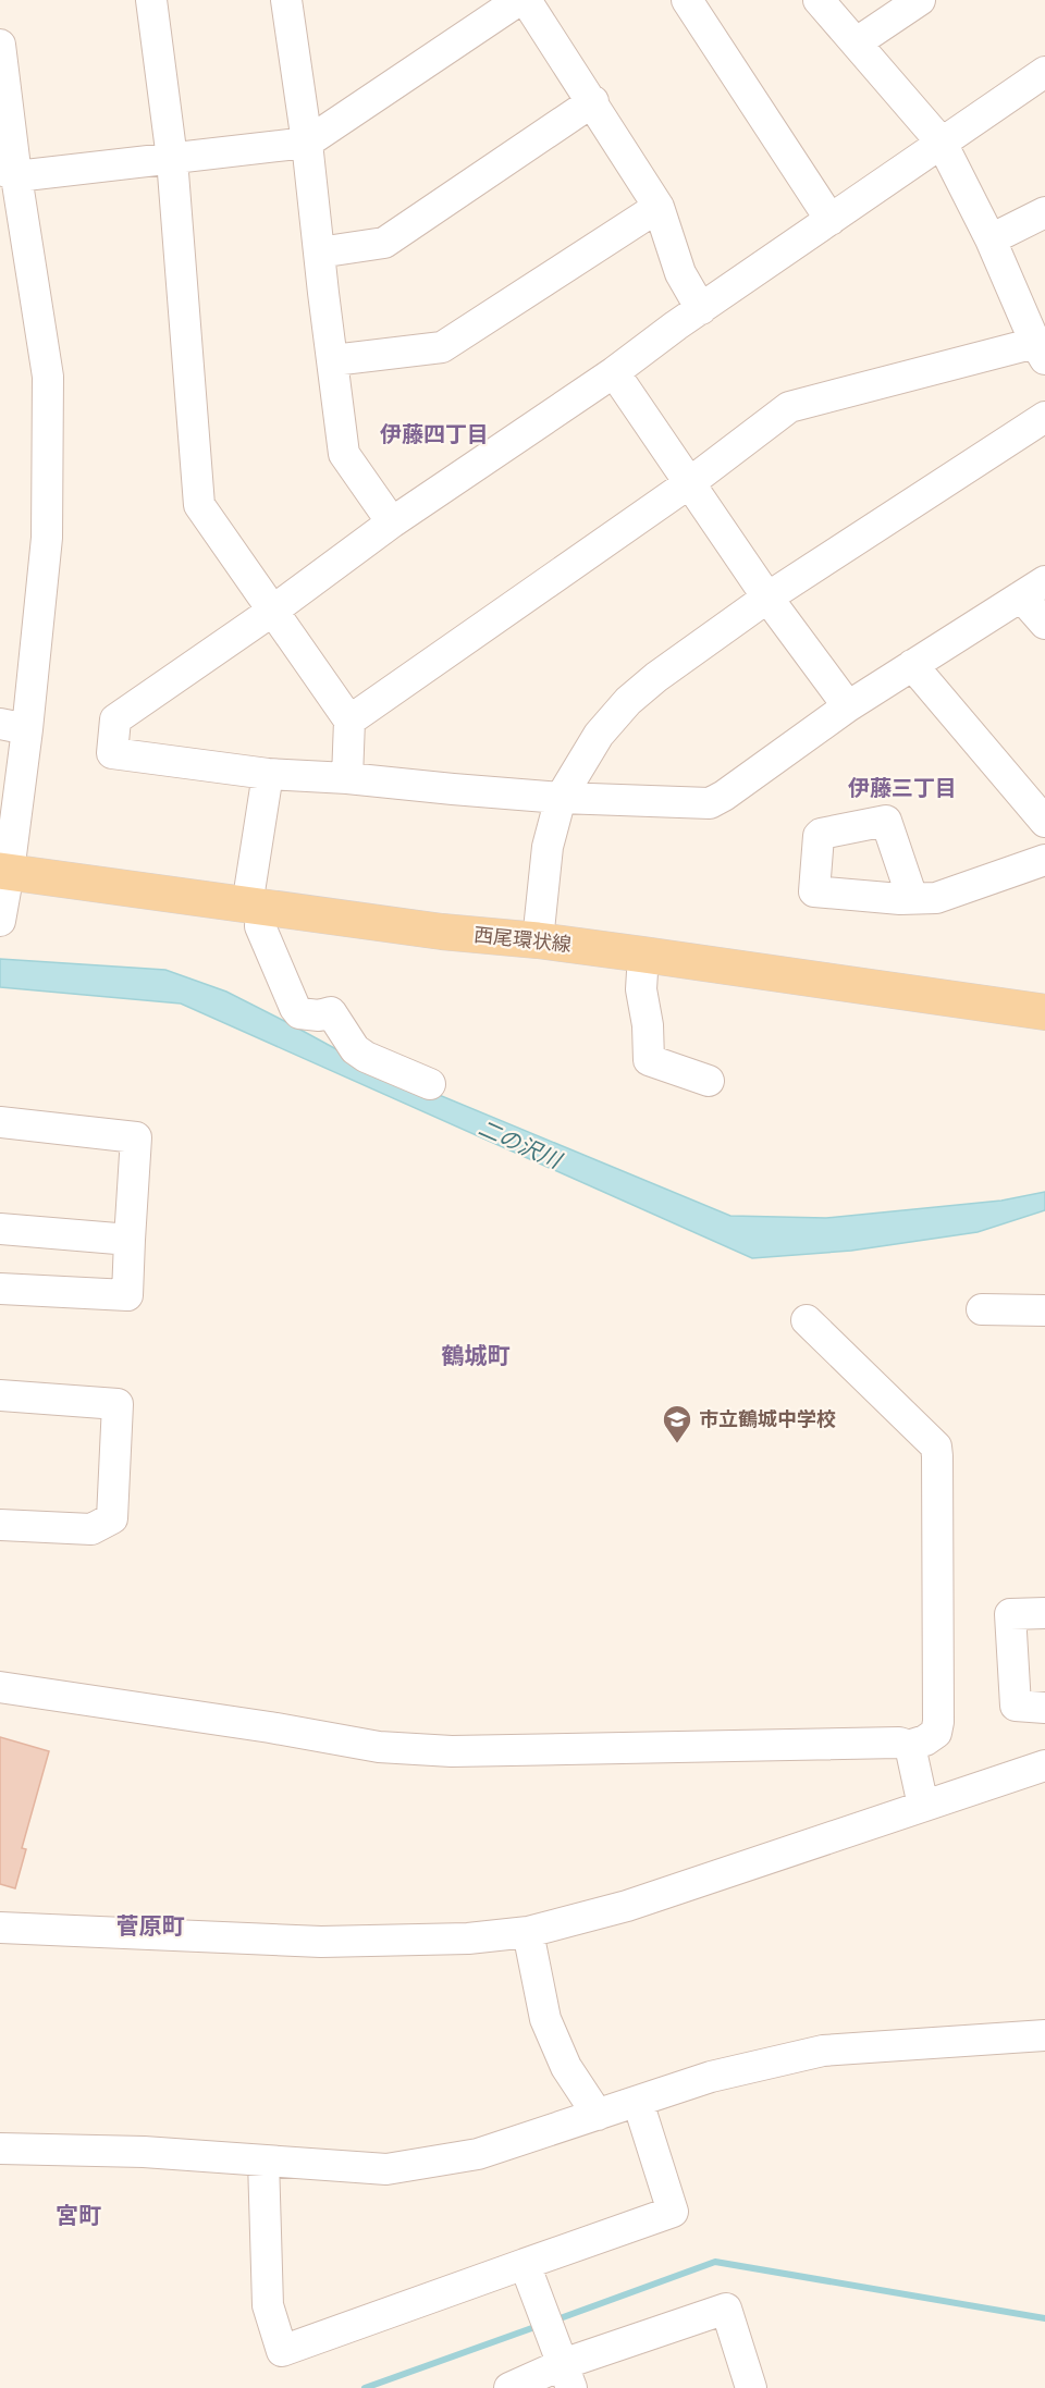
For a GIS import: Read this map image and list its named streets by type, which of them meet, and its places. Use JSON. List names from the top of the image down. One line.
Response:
{"streets":{"main road":["西尾環状線"]},"districts":["伊藤四丁目","伊藤三丁目","鶴城町","菅原町","宮町"],"water":["二の沢川"],"places":{"school or university":["市立鶴城中学校"]}}
